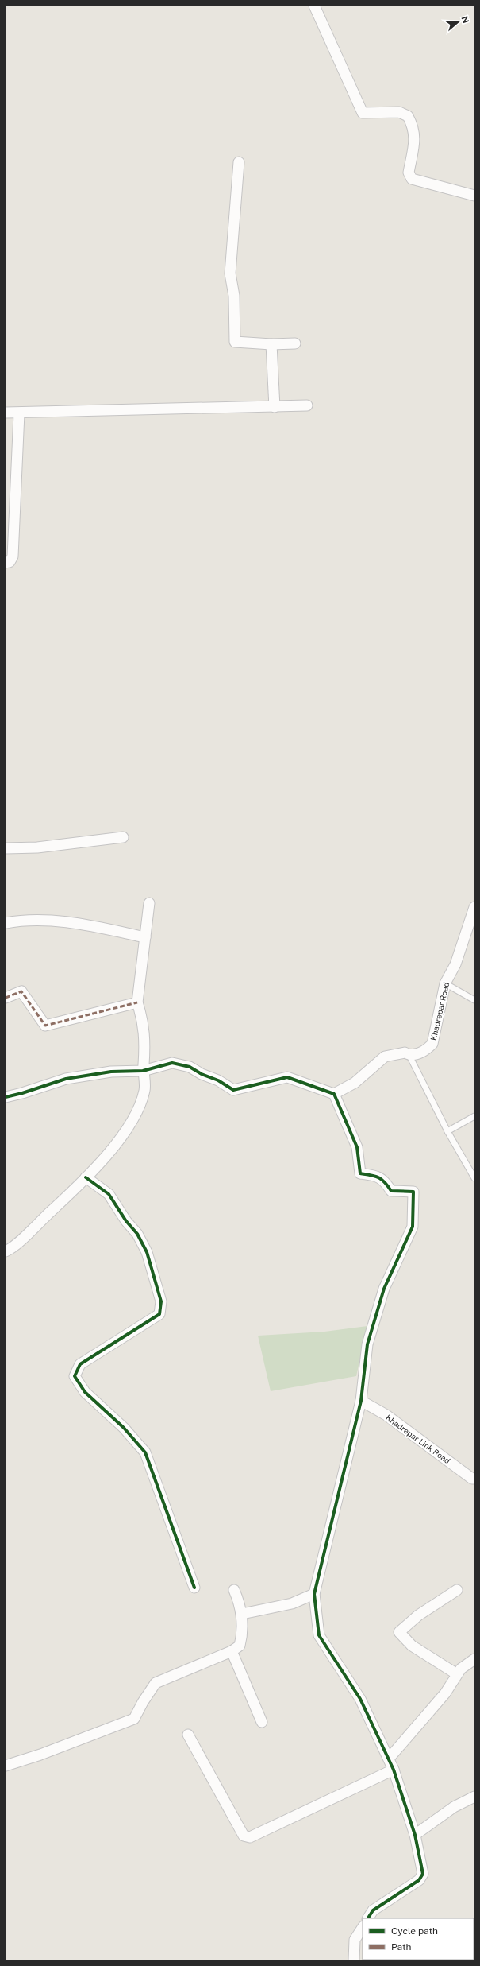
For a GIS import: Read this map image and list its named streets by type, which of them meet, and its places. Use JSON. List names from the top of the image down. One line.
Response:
{"streets":{"street":["Khadrepar Road","Khadrepar Link Road"]},"legend":["Cycle path","Path"],"north":"right"}
